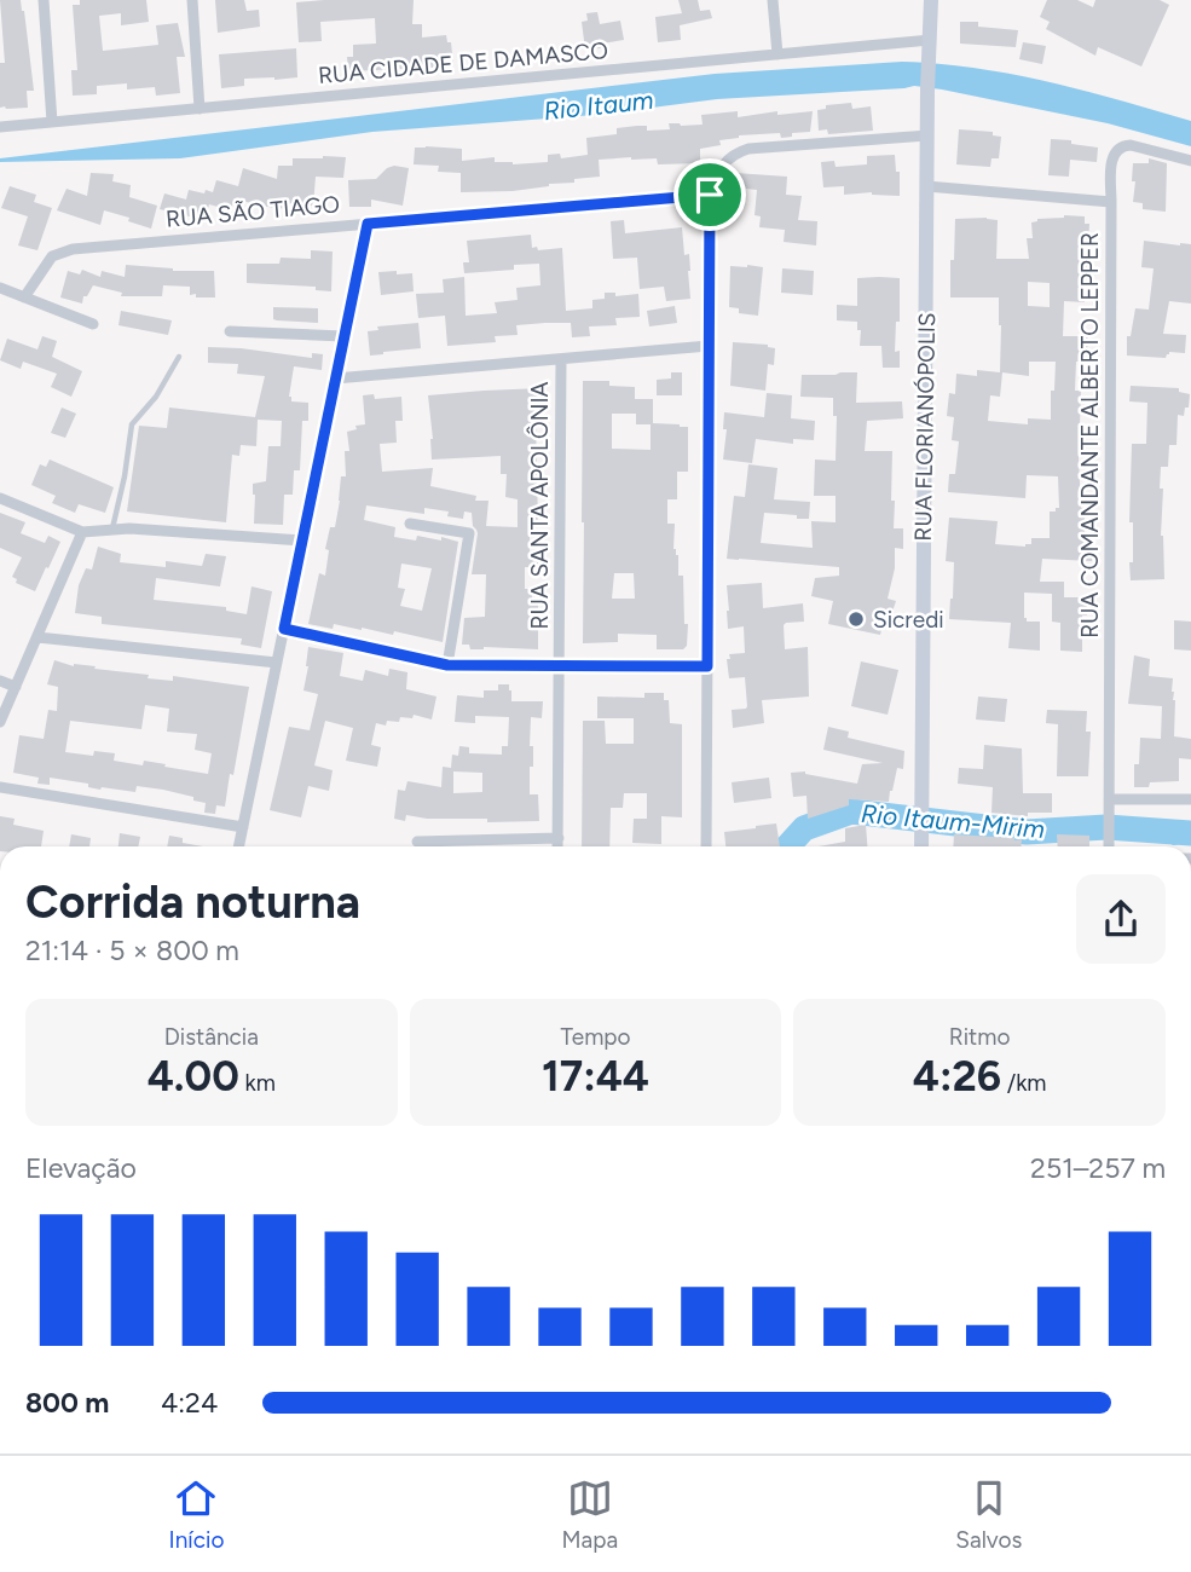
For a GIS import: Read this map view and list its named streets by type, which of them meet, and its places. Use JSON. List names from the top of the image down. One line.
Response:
{"streets":{"main road":["RUA FLORIANÓPOLIS"],"street":["RUA CIDADE DE DAMASCO","RUA SÃO TIAGO","RUA COMANDANTE ALBERTO LEPPER","RUA SANTA APOLÔNIA"]},"crossings":[["RUA CIDADE DE DAMASCO","RUA FLORIANÓPOLIS"],["RUA FLORIANÓPOLIS","RUA COMANDANTE ALBERTO LEPPER"]],"water":["Rio Itaum","Rio Itaum-Mirim"],"places":["Sicredi"],"page":{"heading":["Corrida noturna","21:14 · 5 × 800 m"],"stats":[["Distância","4.00 km"],["Tempo","17:44"],["Ritmo","4:26 /km"]],"chart":["Elevação","251–257 m"],"list":[{"name":"800 m","note":"4:24"}],"tabs":["Início","Mapa","Salvos"]}}
